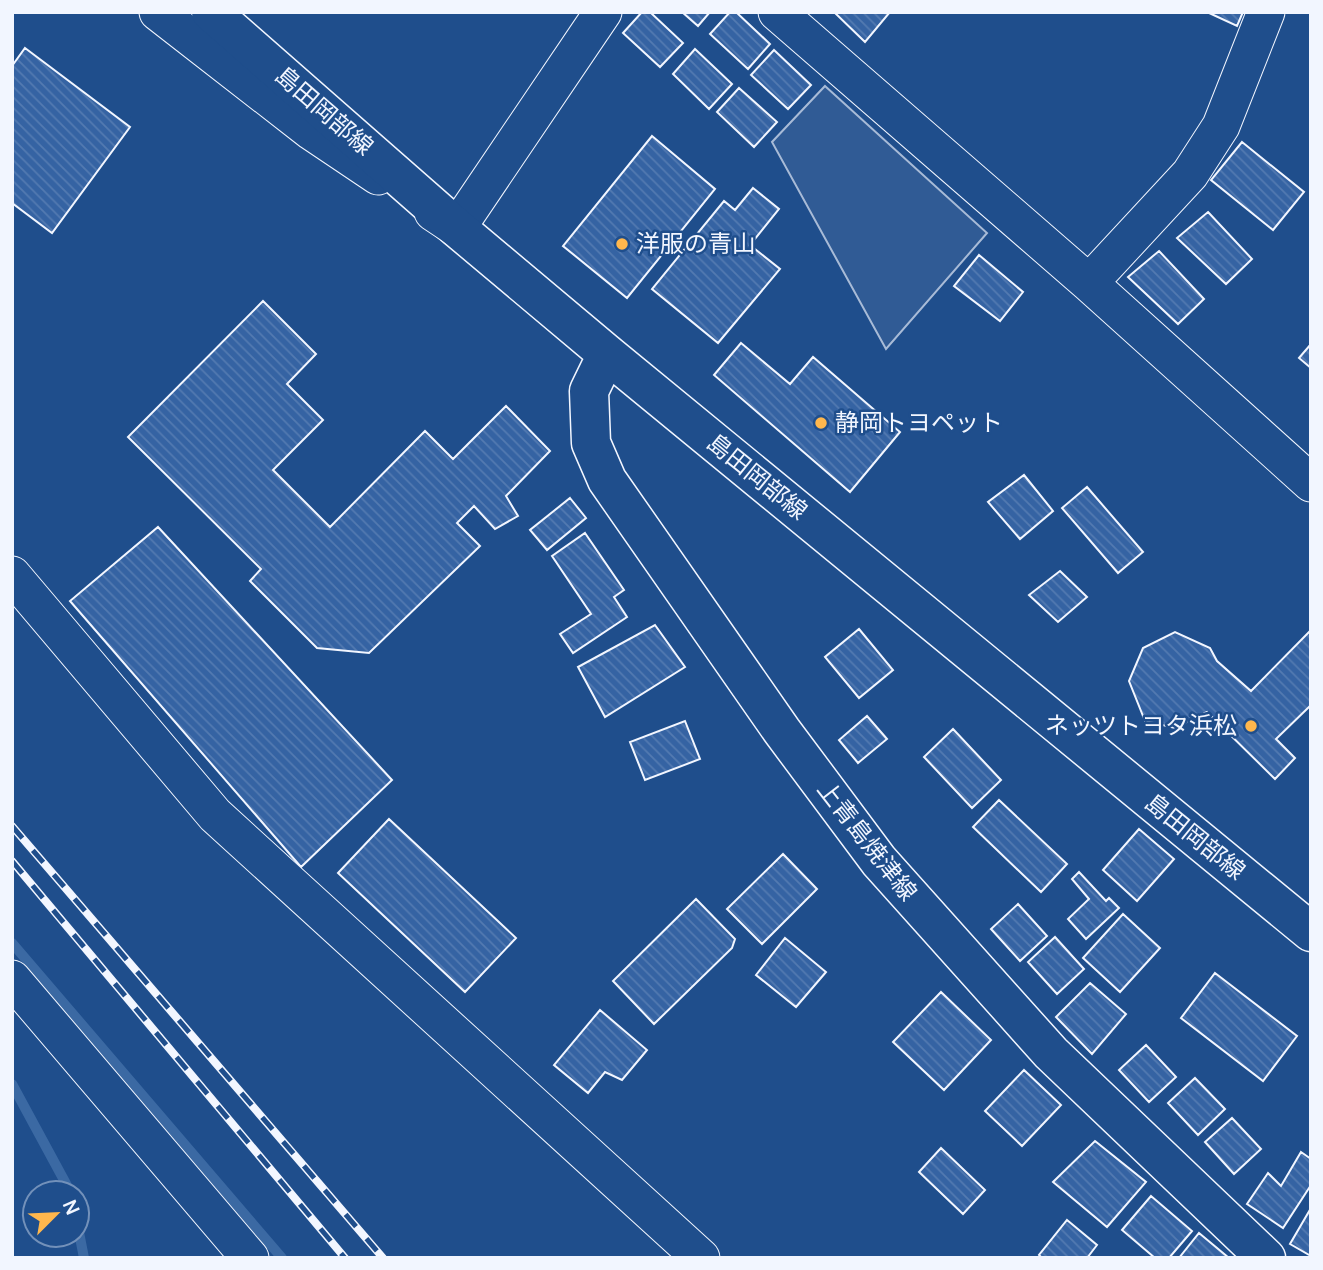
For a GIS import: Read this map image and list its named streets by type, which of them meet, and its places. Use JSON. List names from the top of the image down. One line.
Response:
{"streets":{"main road":["島田岡部線","上青島焼津線"]},"crossings":[["島田岡部線","上青島焼津線"]],"places":["洋服の青山","静岡トヨペット","ネッツトヨタ浜松"],"north":"top right"}
